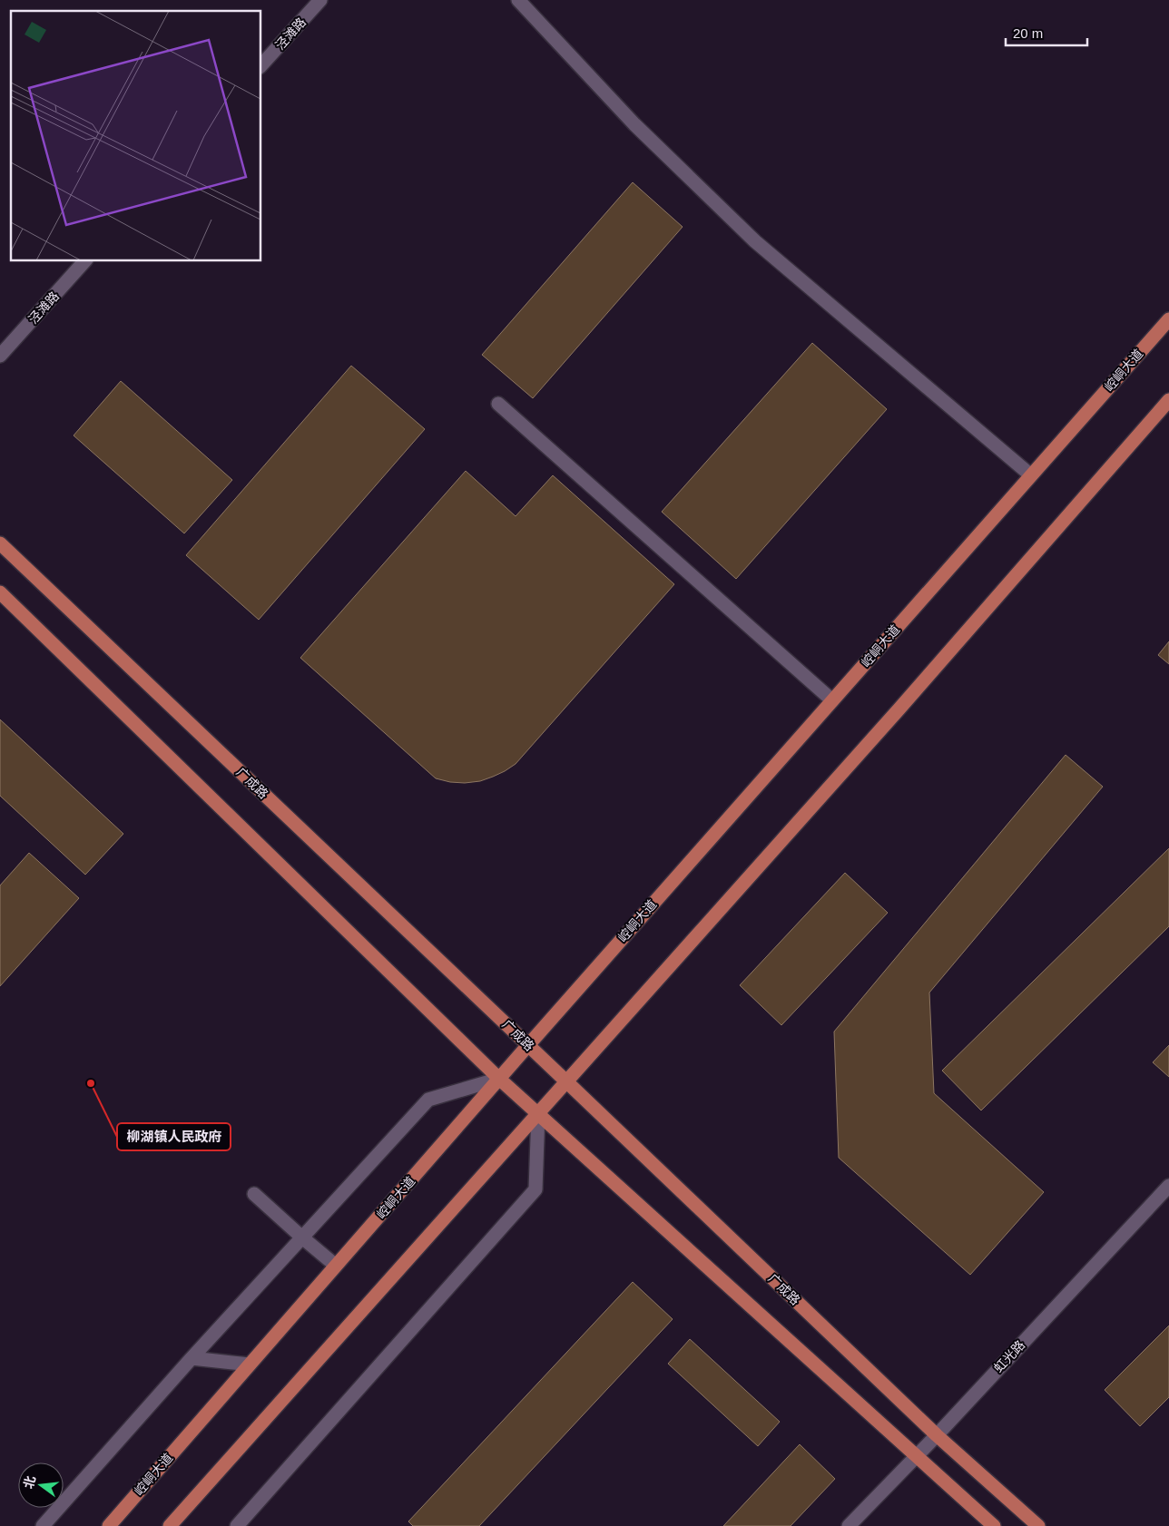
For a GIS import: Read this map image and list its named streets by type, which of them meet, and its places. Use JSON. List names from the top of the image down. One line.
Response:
{"streets":{"main road":["崆峒大道","广成路"],"street":["泾滩路","虹光路"]},"crossings":[["崆峒大道","广成路"],["广成路","虹光路"]],"places":["柳湖镇人民政府"],"scale_bar":"20 m","north":"left"}
